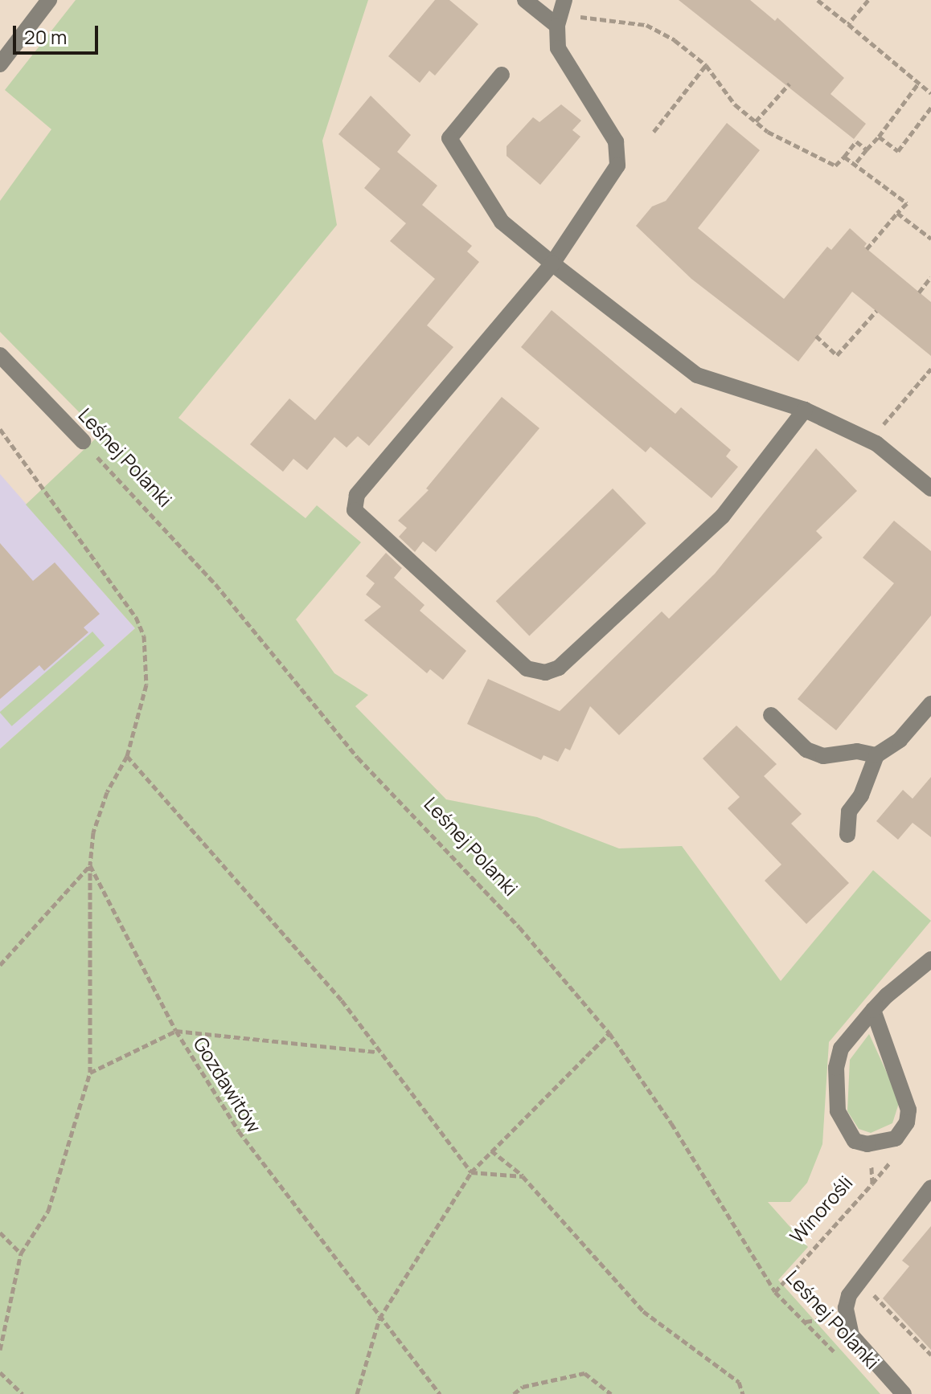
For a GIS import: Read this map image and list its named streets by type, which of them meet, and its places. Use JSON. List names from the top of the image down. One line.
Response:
{"streets":{"street":["Leśnej Polanki"],"path":["Gozdawitów","Winorośli"]},"crossings":[["Leśnej Polanki","Winorośli"]],"scale_bar":"20 m"}
